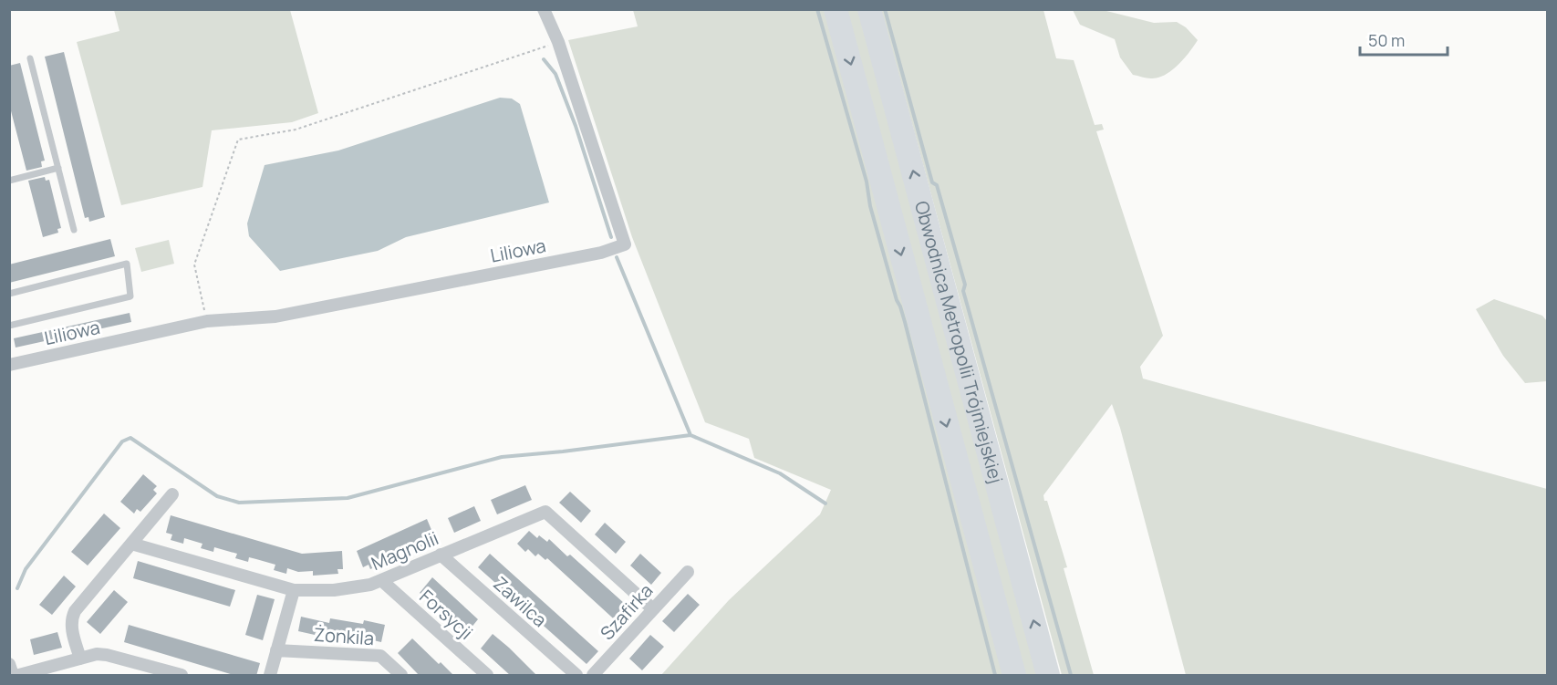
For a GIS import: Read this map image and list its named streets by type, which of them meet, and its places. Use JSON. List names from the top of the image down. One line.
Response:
{"streets":{"highway":["Obwodnica Metropolii Trójmiejskiej"],"street":["Liliowa","Magnolii","Zawilca","Szafirka","Forsycji","Żonkila"]},"crossings":[["Magnolii","Zawilca"],["Magnolii","Szafirka"],["Magnolii","Forsycji"]],"scale_bar":"50 m"}
